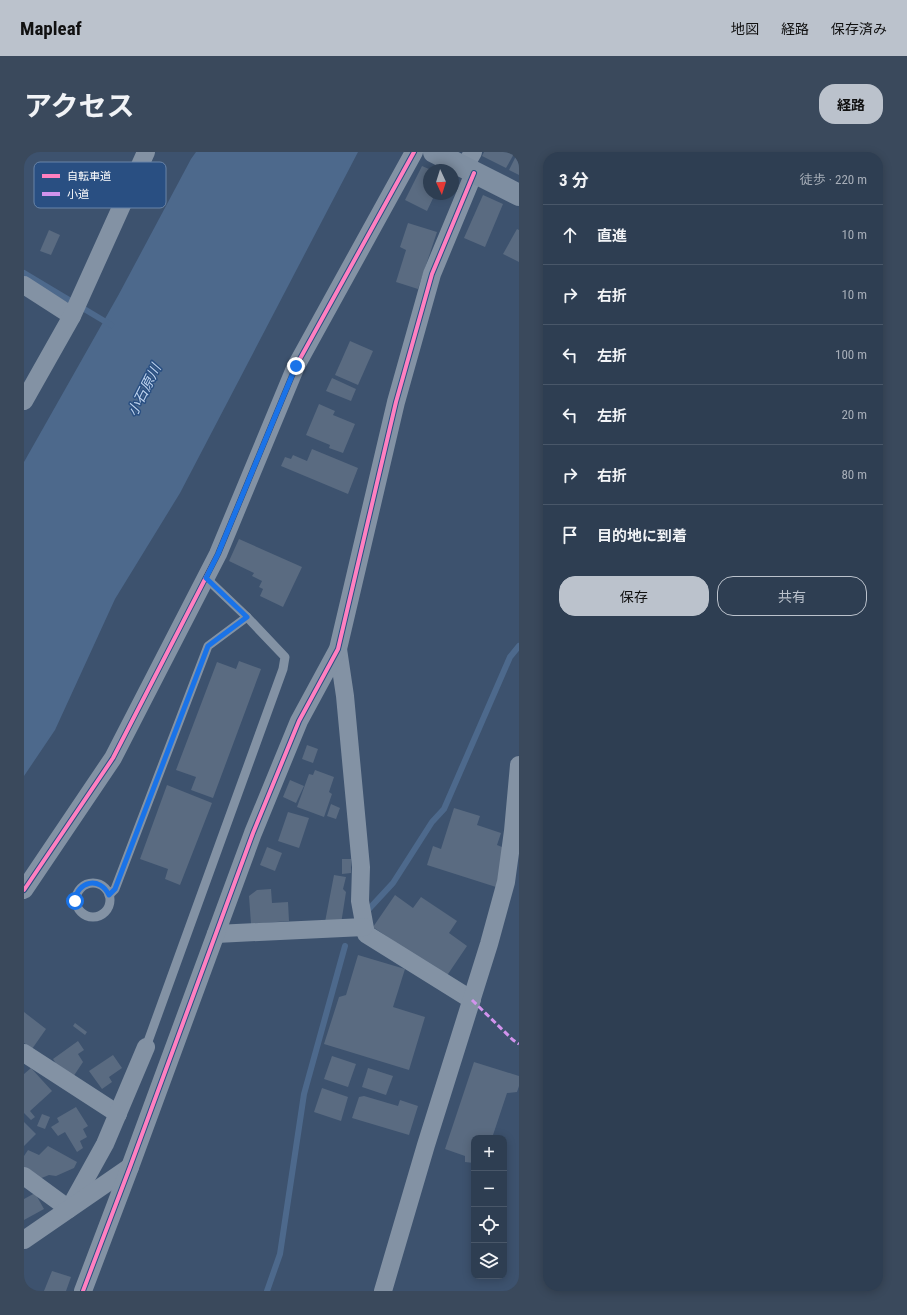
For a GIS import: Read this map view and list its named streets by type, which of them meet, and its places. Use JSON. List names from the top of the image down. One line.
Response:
{"water":["小石原川"],"legend":["自転車道","小道"],"north":"bottom","page":{"header":"Mapleaf","nav":["地図","経路","保存済み"],"title":"アクセス","buttons":["経路",["保存","共有"]],"heading":["3 分","徒歩 · 220 m"],"list":[["直進","10 m"],["右折","10 m"],["左折","100 m"],["左折","20 m"],["右折","80 m"],"目的地に到着"],"map_buttons":["+","−"]}}
